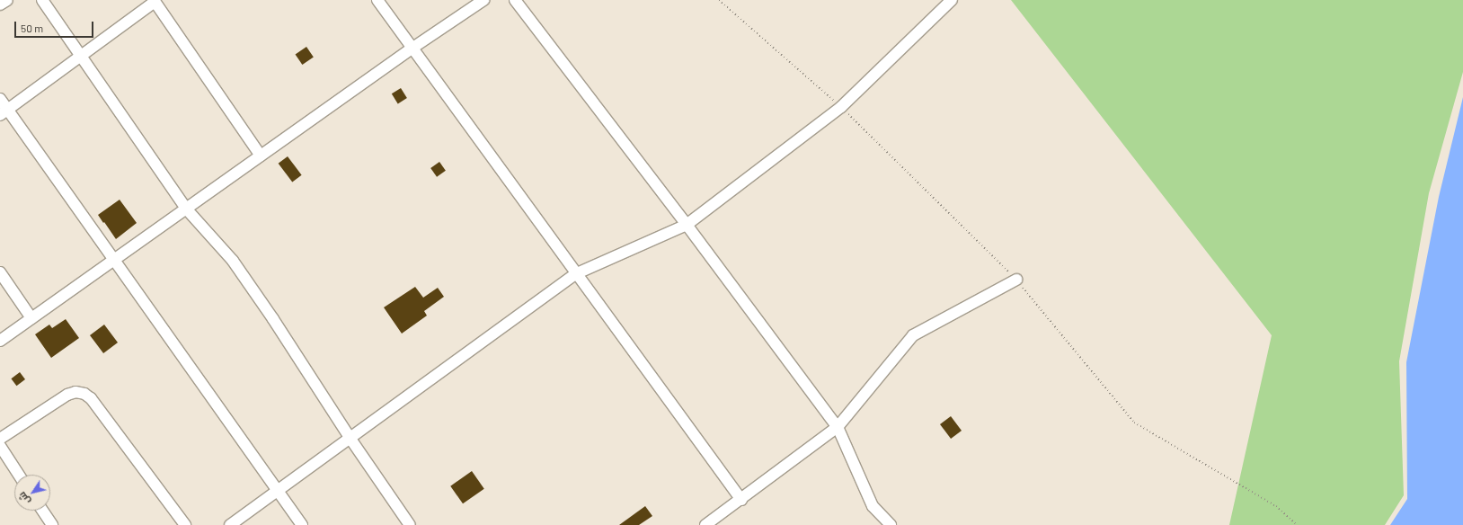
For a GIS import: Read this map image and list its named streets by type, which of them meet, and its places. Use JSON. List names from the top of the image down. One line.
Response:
{"scale_bar":"50 m","north":"bottom left"}
